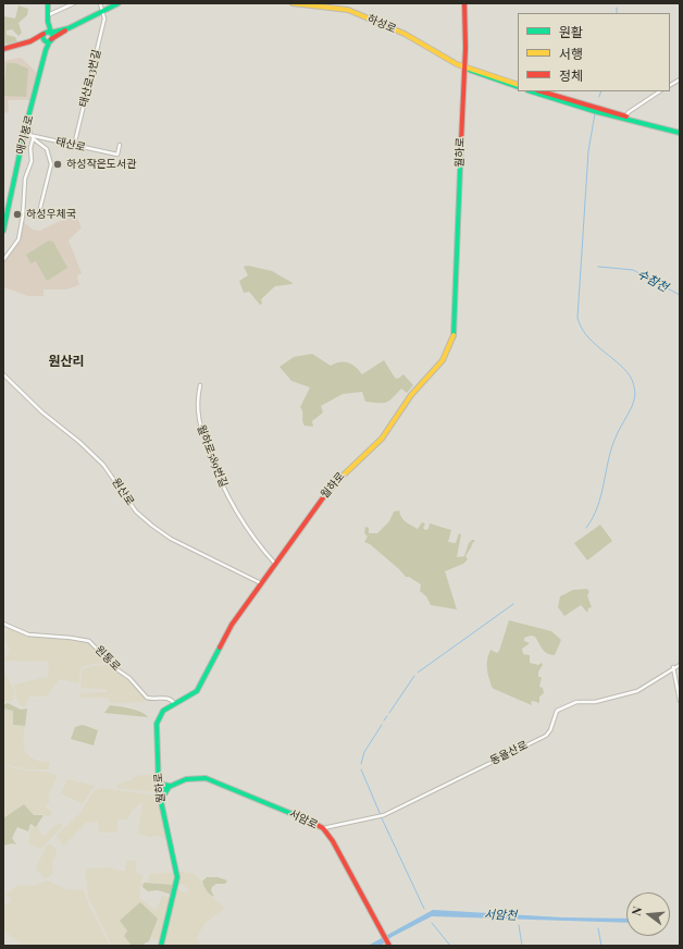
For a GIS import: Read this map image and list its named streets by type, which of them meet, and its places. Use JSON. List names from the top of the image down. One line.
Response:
{"streets":{"street":["하성로","태산로13번길","애기봉로","태산로","월하로","월하로589번길","원산로","원통로","동을산로","서암로"]},"crossings":[["하성로","월하로"],["태산로13번길","태산로"],["애기봉로","태산로"],["월하로","월하로589번길"],["월하로","원산로"],["월하로","원통로"],["월하로","서암로"],["동을산로","서암로"]],"districts":["원산리"],"water":["수참천","서암천"],"places":["하성작은도서관","하성우체국"],"legend":["원활","서행","정체"],"north":"left"}
